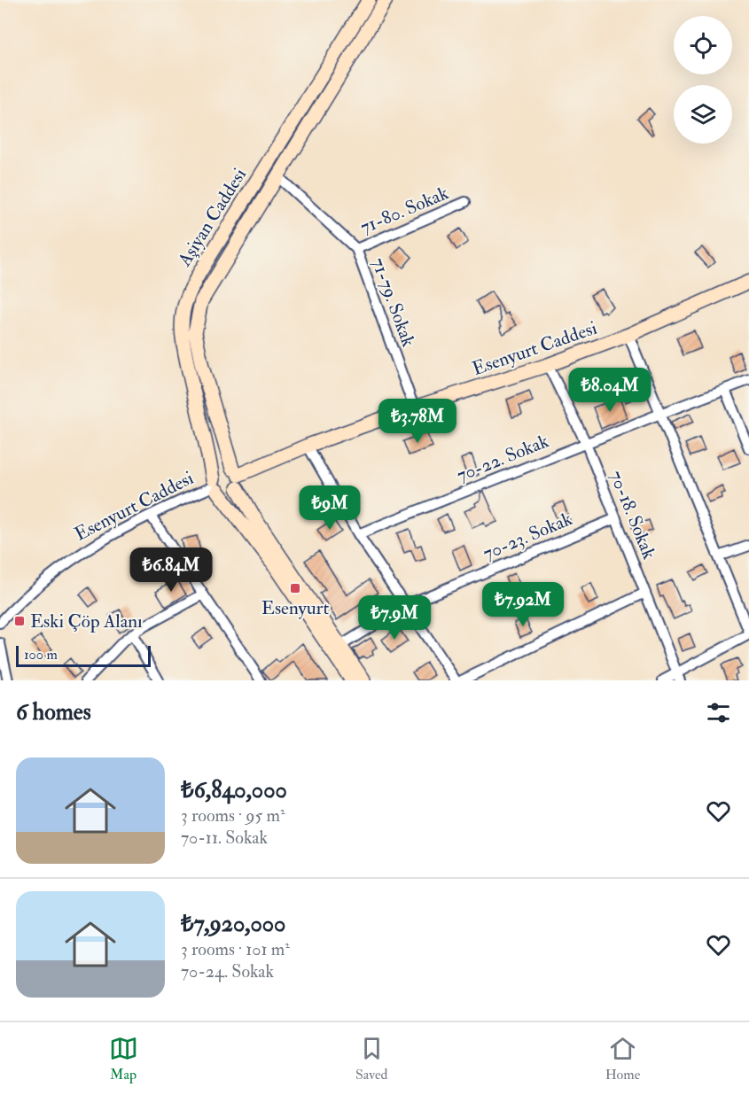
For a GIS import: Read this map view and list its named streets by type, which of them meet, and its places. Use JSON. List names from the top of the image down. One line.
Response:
{"streets":{"street":["71-80. Sokak","Aşiyan Caddesi","71-79. Sokak","Esenyurt Caddesi","70-22. Sokak","70-18. Sokak","70-23. Sokak"]},"crossings":[["71-80. Sokak","71-79. Sokak"],["Aşiyan Caddesi","71-79. Sokak"],["Aşiyan Caddesi","Esenyurt Caddesi"],["Aşiyan Caddesi","70-23. Sokak"],["71-79. Sokak","Esenyurt Caddesi"],["Esenyurt Caddesi","70-18. Sokak"],["70-22. Sokak","70-18. Sokak"],["70-18. Sokak","70-23. Sokak"]],"places":{"transit":["Esenyurt","Eski Çöp Alanı"]},"scale_bar":"100 m","page":{"price":["₺8.04M","₺3.78M","₺9M","₺6.84M","₺7.92M","₺7.9M"],"scale":"100 m","heading":"6 homes","list":[{"name":"₺6,840,000","note":"3 rooms · 95 m² · 70-11. Sokak"},{"name":"₺7,920,000","note":"3 rooms · 101 m² · 70-24. Sokak"}],"tabs":["Map","Saved","Home"]}}
